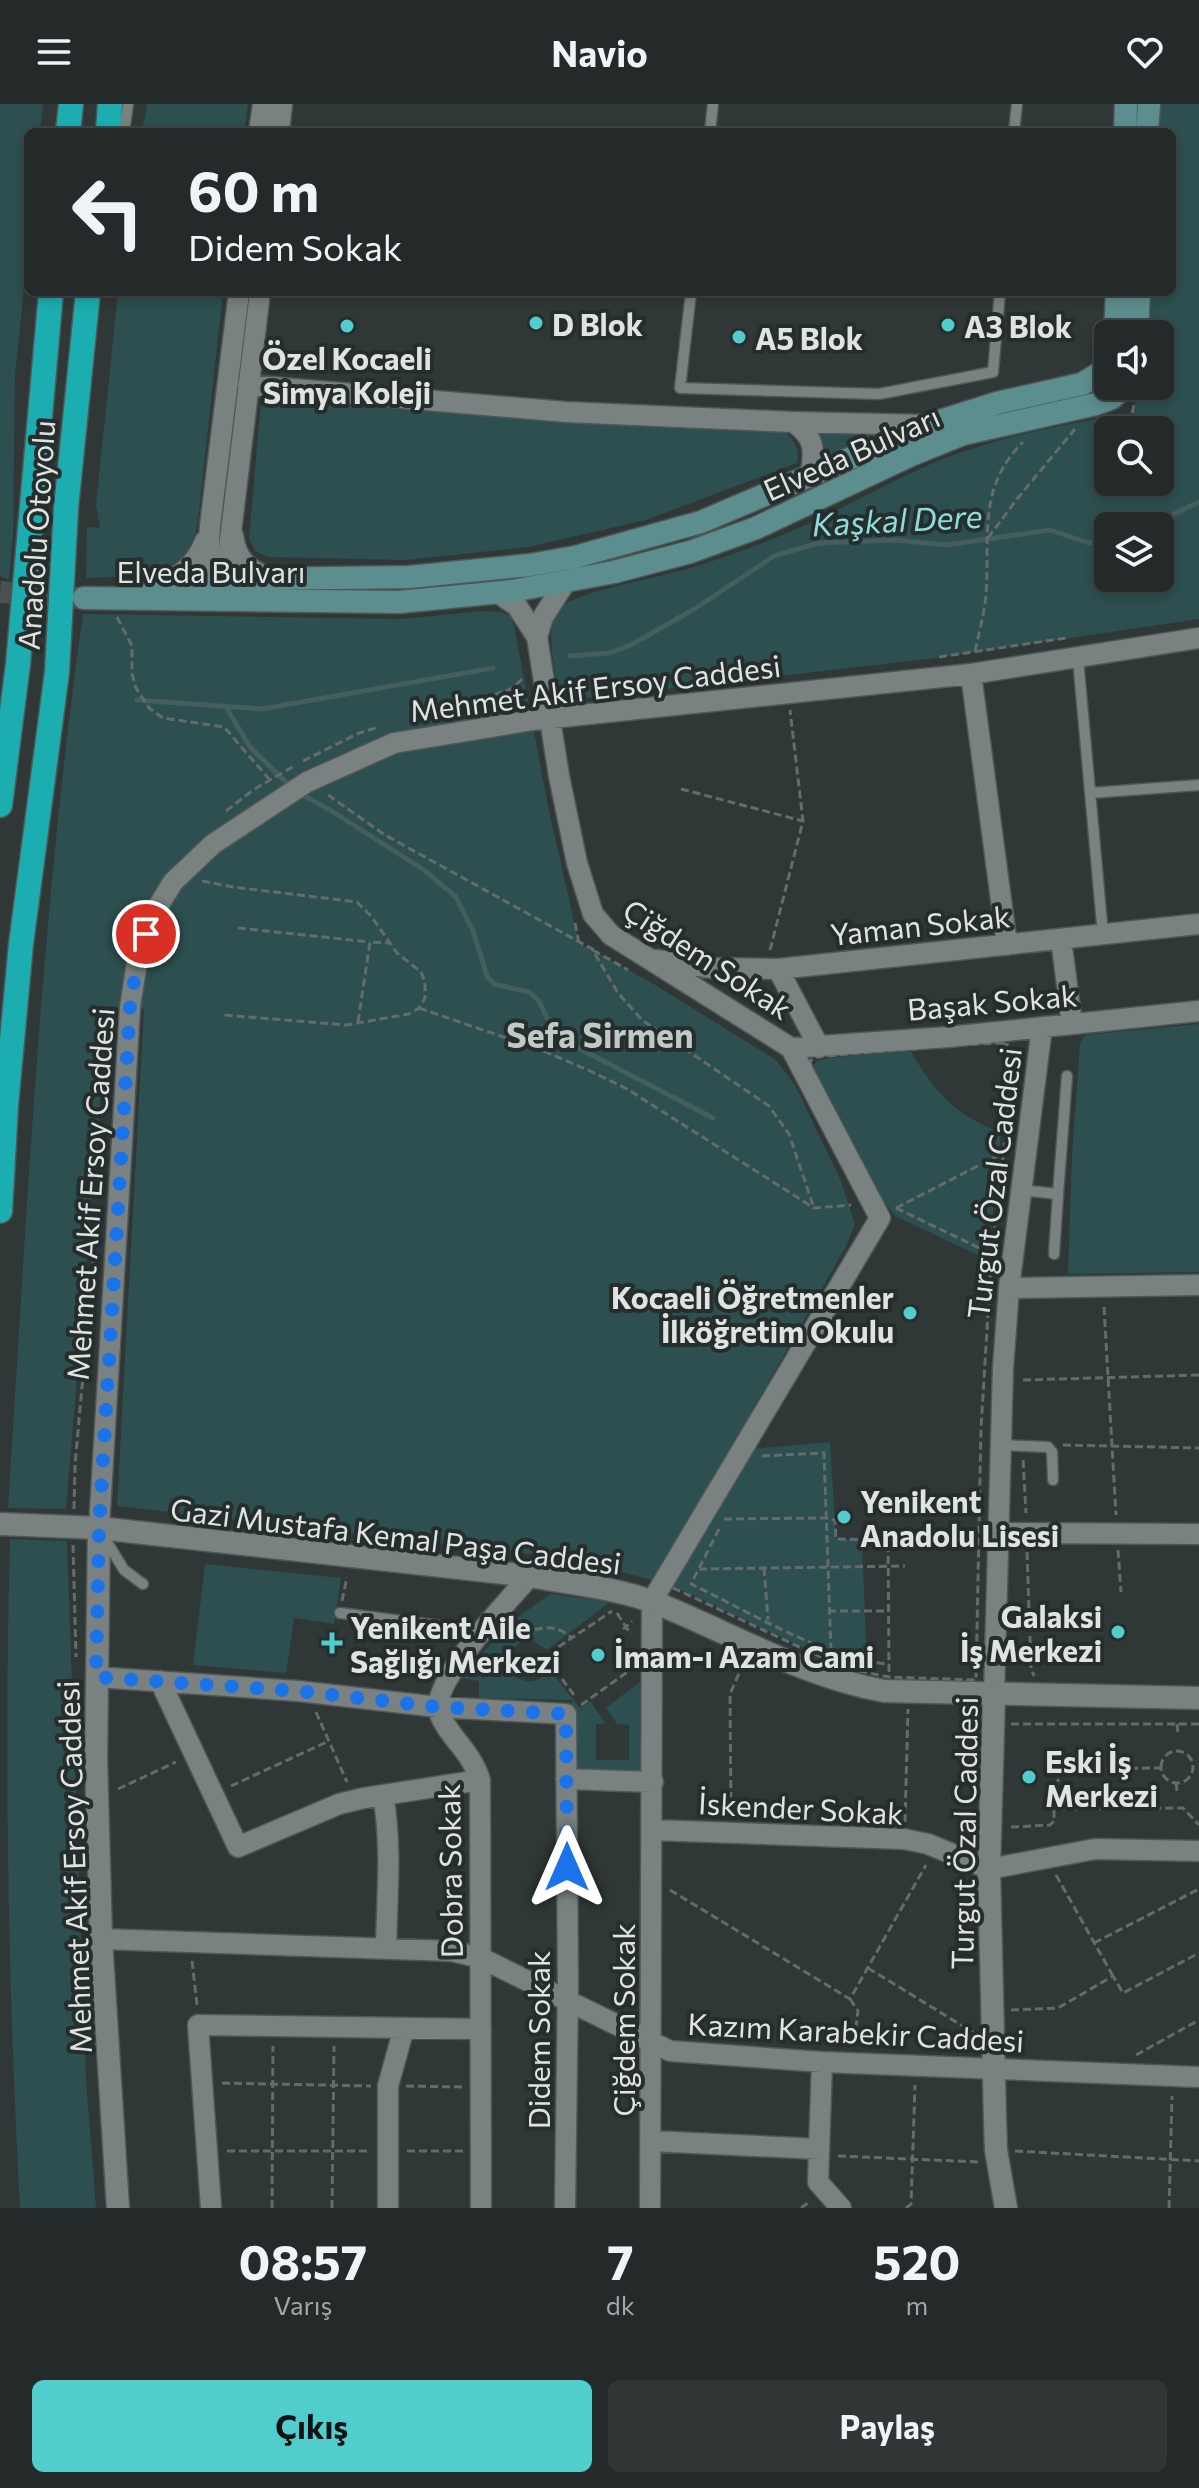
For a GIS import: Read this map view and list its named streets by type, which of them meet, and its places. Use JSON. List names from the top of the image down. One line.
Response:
{"streets":{"highway":["Anadolu Otoyolu"],"main road":["Elveda Bulvarı"],"street":["Mehmet Akif Ersoy Caddesi","Yaman Sokak","Çiğdem Sokak","Başak Sokak","Turgut Özal Caddesi","Gazi Mustafa Kemal Paşa Caddesi","İskender Sokak","Dobra Sokak","Kazım Karabekir Caddesi","Didem Sokak"]},"crossings":[["Mehmet Akif Ersoy Caddesi","Çiğdem Sokak"],["Mehmet Akif Ersoy Caddesi","Gazi Mustafa Kemal Paşa Caddesi"],["Mehmet Akif Ersoy Caddesi","Kazım Karabekir Caddesi"],["Yaman Sokak","Çiğdem Sokak"],["Çiğdem Sokak","Başak Sokak"],["Çiğdem Sokak","Gazi Mustafa Kemal Paşa Caddesi"],["Çiğdem Sokak","İskender Sokak"],["Çiğdem Sokak","Kazım Karabekir Caddesi"],["Başak Sokak","Turgut Özal Caddesi"],["Turgut Özal Caddesi","Gazi Mustafa Kemal Paşa Caddesi"],["Turgut Özal Caddesi","İskender Sokak"],["Turgut Özal Caddesi","Kazım Karabekir Caddesi"],["Dobra Sokak","Kazım Karabekir Caddesi"],["Dobra Sokak","Didem Sokak"],["Kazım Karabekir Caddesi","Didem Sokak"]],"districts":["Sefa Sirmen"],"water":["Kaşkal Dere"],"places":{"other":["D Blok","A3 Blok","Özel Kocaeli Simya Koleji","A5 Blok","Kocaeli Öğretmenler İlköğretim Okulu","Yenikent Anadolu Lisesi","Galaksi İş Merkezi","İmam-ı Azam Cami","Eski İş Merkezi"],"health":["Yenikent Aile Sağlığı Merkezi"]},"page":{"header":"Navio","turn":["60 m","Didem Sokak"],"eta":["08:57","Varış","7","dk","520","m"],"buttons":["Çıkış","Paylaş"]}}
